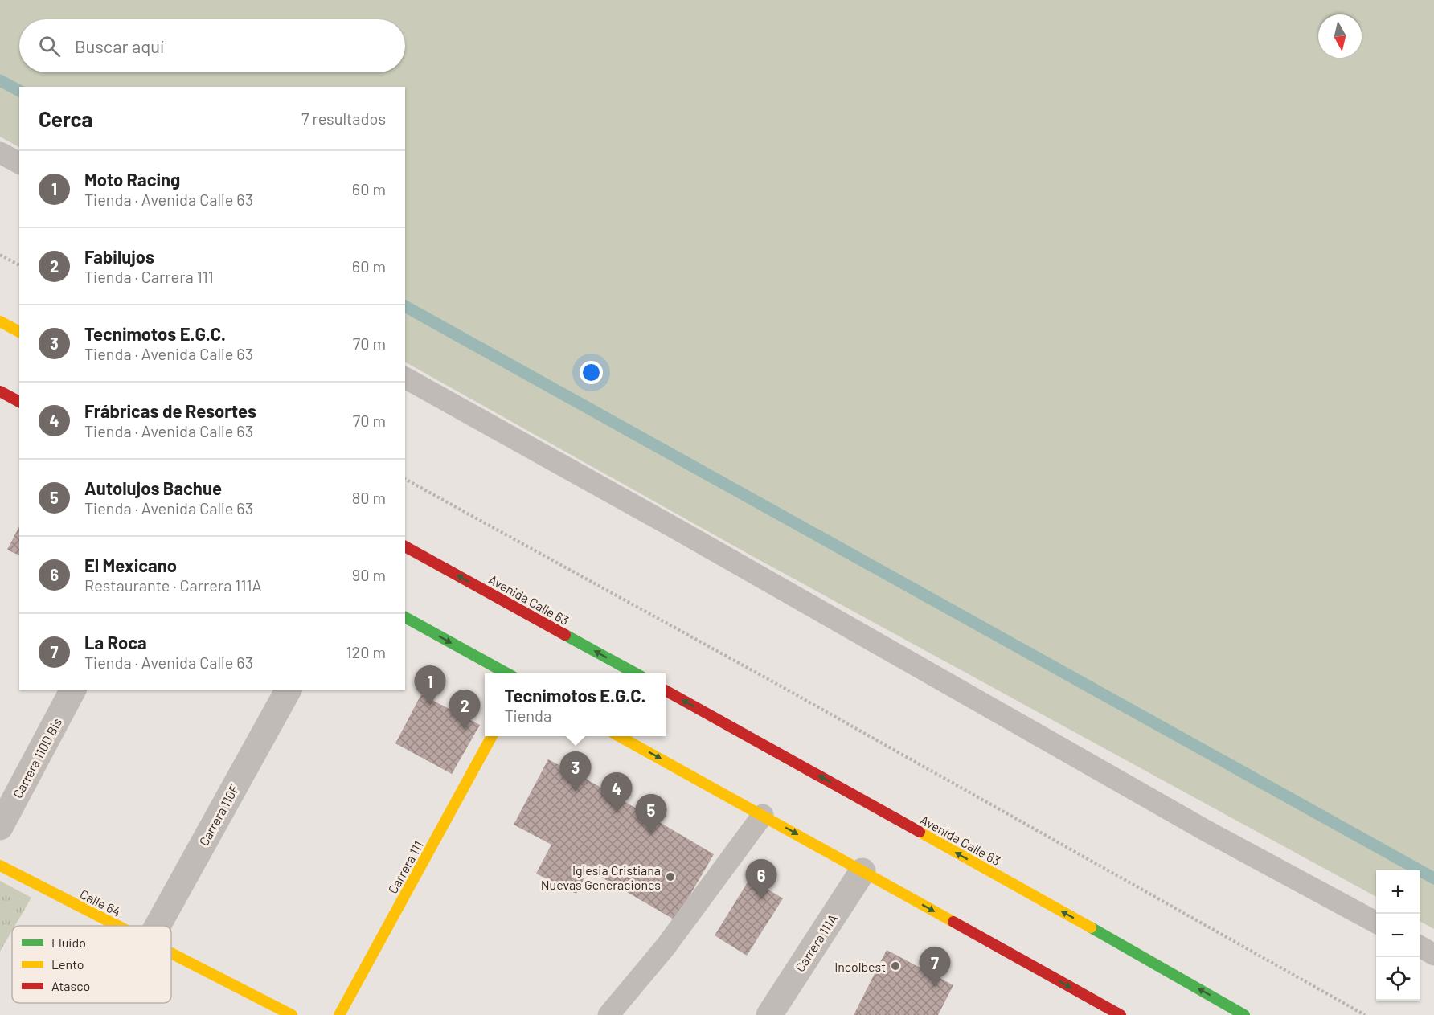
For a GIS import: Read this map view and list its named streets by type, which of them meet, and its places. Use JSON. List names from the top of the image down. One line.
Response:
{"streets":{"main road":["Avenida Calle 63","Carrera 111","Calle 64"],"street":["Carrera 110D Bis","Carrera 110F","Carrera 111A"]},"places":["Iglesia Cristiana Nuevas Generaciones","Incolbest"],"legend":["Fluido","Lento","Atasco"],"north":"bottom","page":{"search":"Buscar aquí","heading":["Cerca","7 resultados"],"list":[{"mark":"1","name":"Moto Racing","note":"Tienda · Avenida Calle 63","value":"60 m"},{"mark":"2","name":"Fabilujos","note":"Tienda · Carrera 111","value":"60 m"},{"mark":"3","name":"Tecnimotos E.G.C.","note":"Tienda · Avenida Calle 63","value":"70 m"},{"mark":"4","name":"Frábricas de Resortes","note":"Tienda · Avenida Calle 63","value":"70 m"},{"mark":"5","name":"Autolujos Bachue","note":"Tienda · Avenida Calle 63","value":"80 m"},{"mark":"6","name":"El Mexicano","note":"Restaurante · Carrera 111A","value":"90 m"},{"mark":"7","name":"La Roca","note":"Tienda · Avenida Calle 63","value":"120 m"}],"pins":["1","2","3","4","5","6","7"],"popup":["Tecnimotos E.G.C.","Tienda"],"map_buttons":["+","−"]}}
